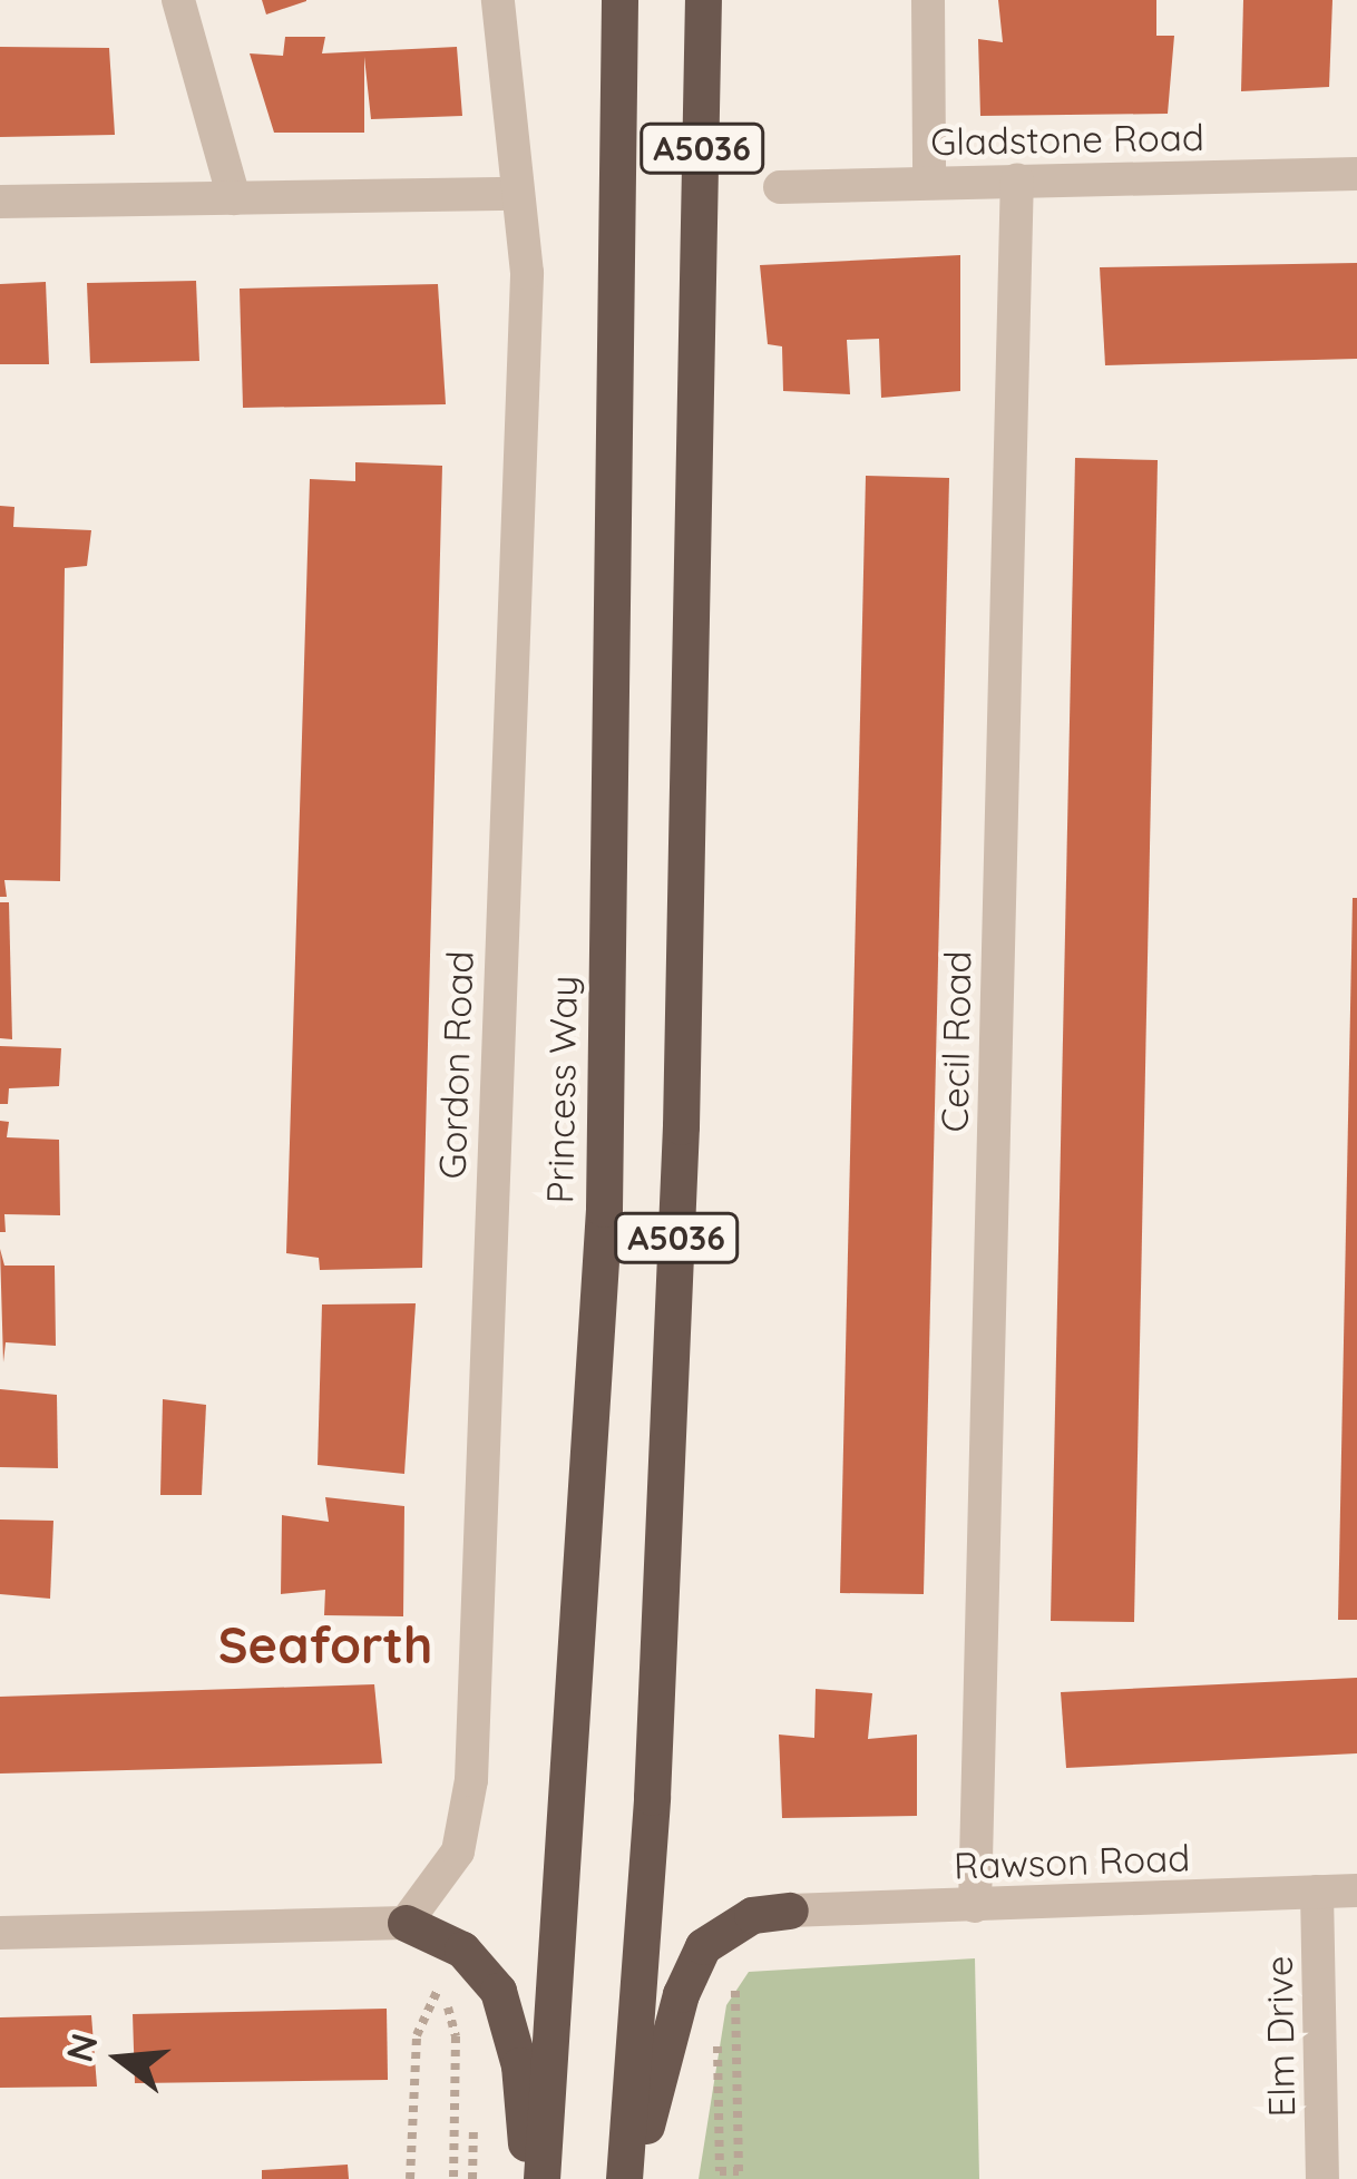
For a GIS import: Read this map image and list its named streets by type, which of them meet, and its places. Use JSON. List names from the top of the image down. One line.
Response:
{"streets":{"highway":["A5036","Princess Way"],"street":["Gladstone Road","Cecil Road","Gordon Road","Rawson Road","Elm Drive"]},"crossings":[["Gladstone Road","Cecil Road"],["Cecil Road","Rawson Road"],["Rawson Road","Elm Drive"]],"districts":["Seaforth"],"north":"left"}
